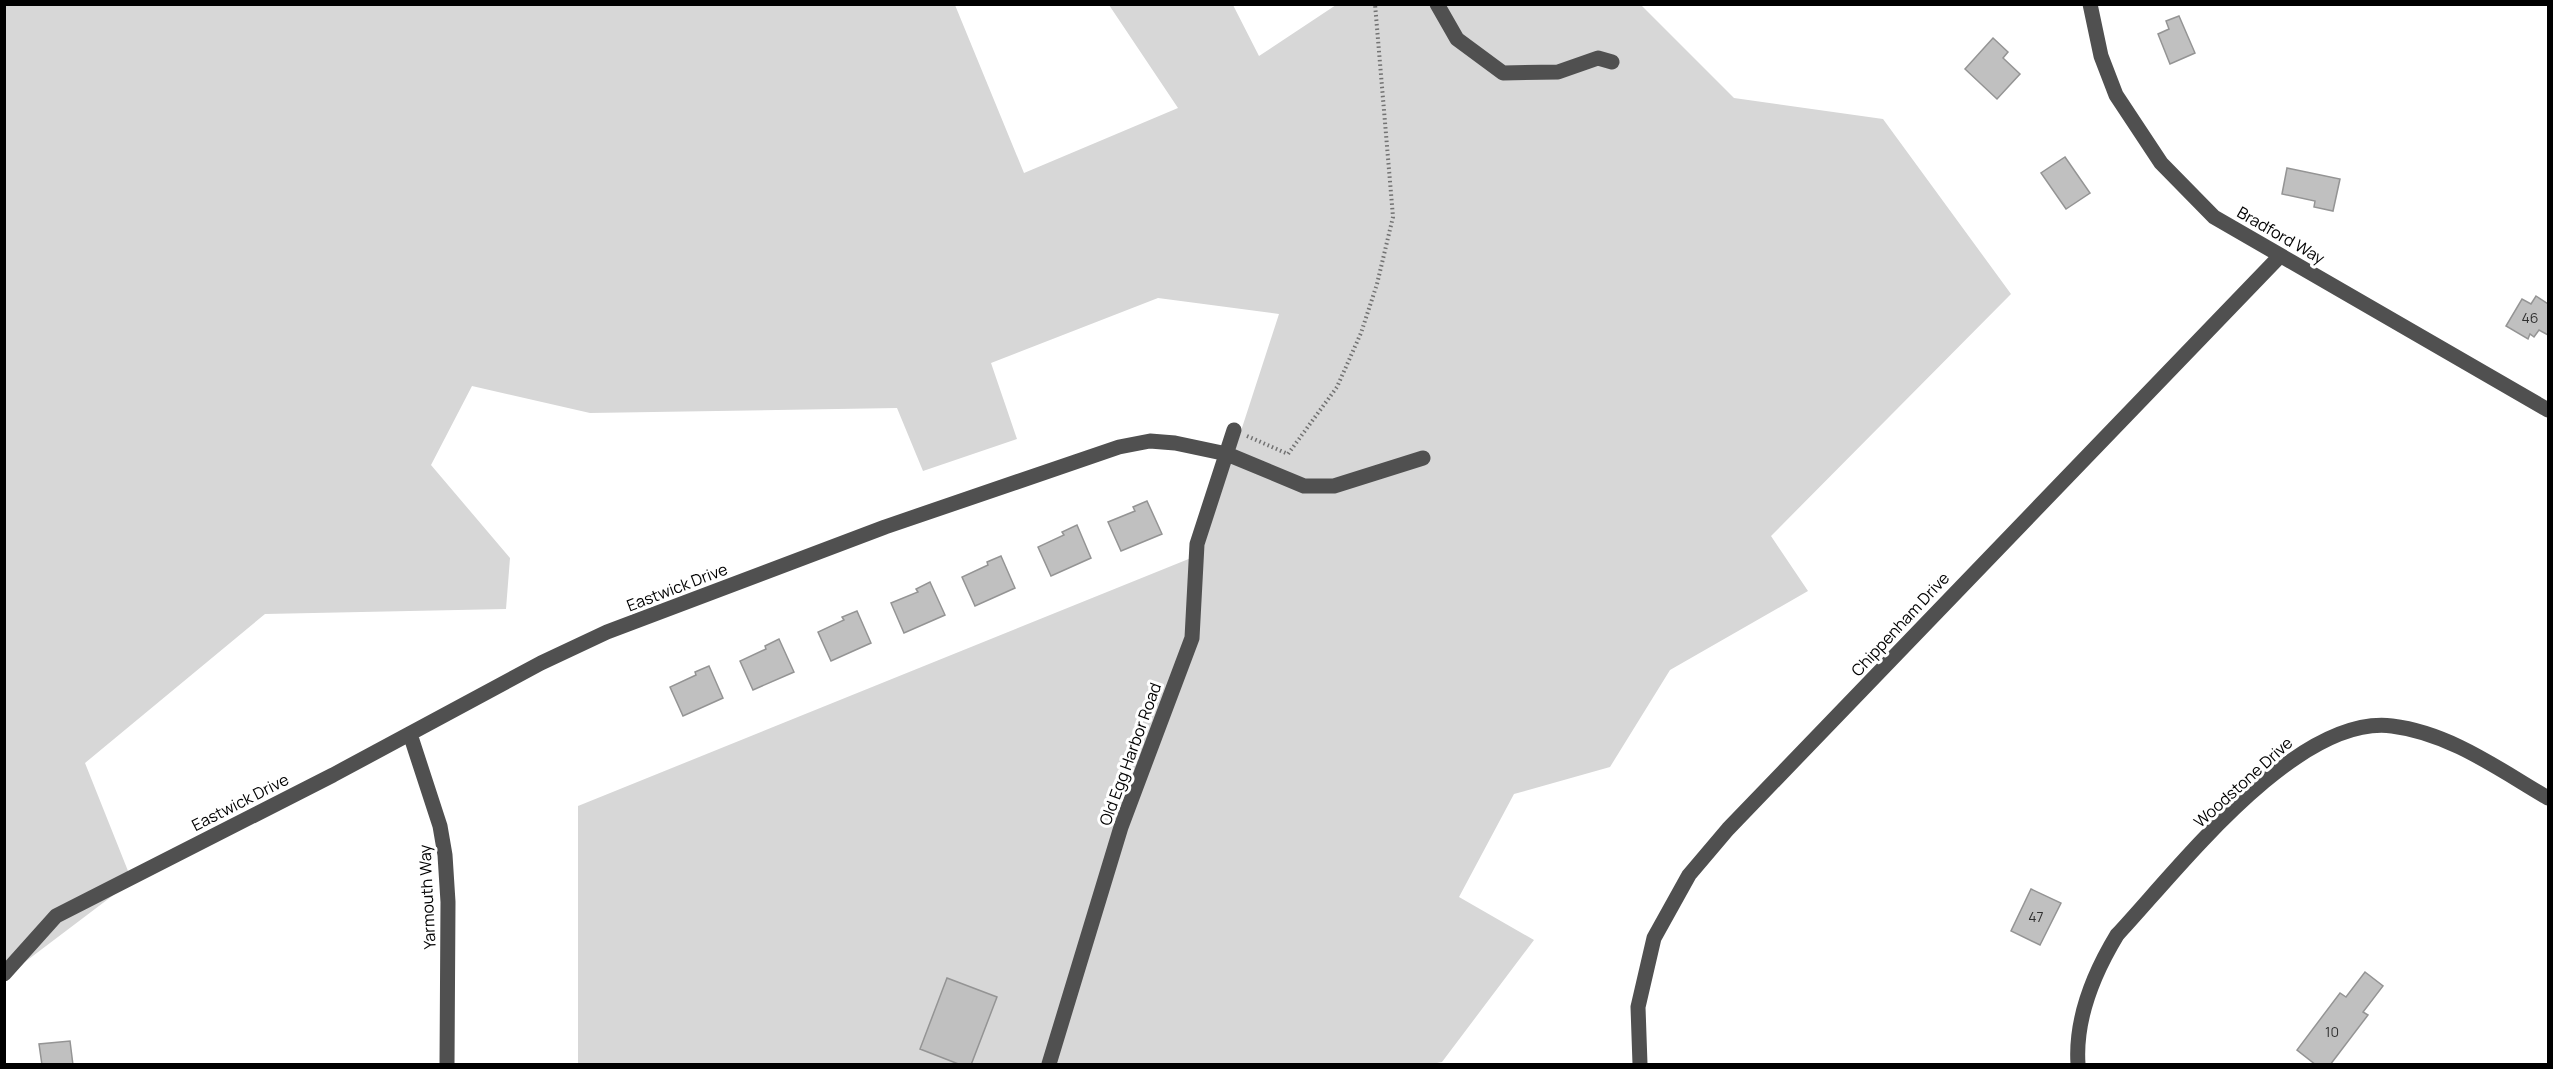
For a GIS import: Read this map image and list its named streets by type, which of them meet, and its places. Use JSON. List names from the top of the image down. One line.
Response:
{"streets":{"street":["Bradford Way","Eastwick Drive","Chippenham Drive","Old Egg Harbor Road","Woodstone Drive","Yarmouth Way"]},"crossings":[["Bradford Way","Chippenham Drive"],["Eastwick Drive","Old Egg Harbor Road"],["Eastwick Drive","Yarmouth Way"]],"house_numbers":["46","47","10"]}
